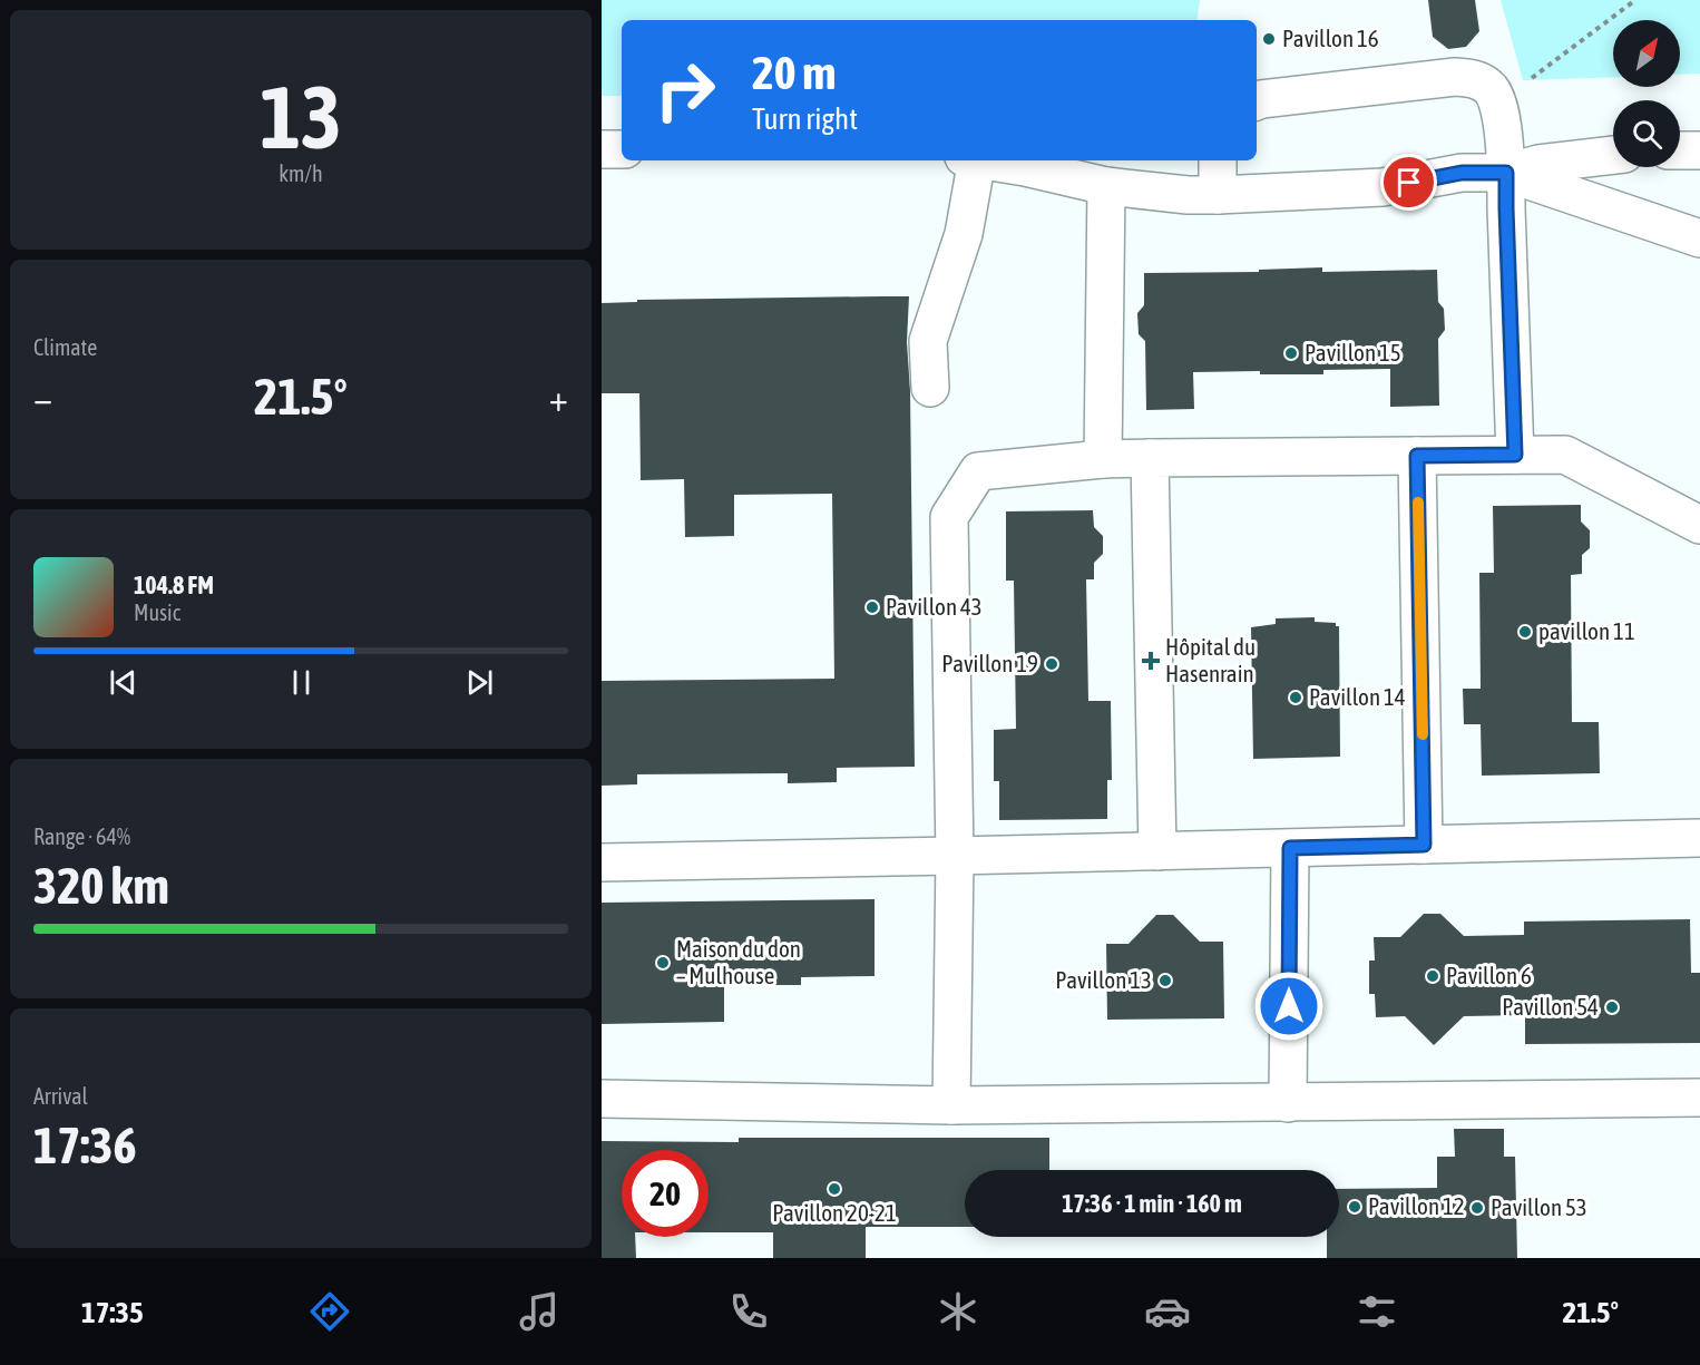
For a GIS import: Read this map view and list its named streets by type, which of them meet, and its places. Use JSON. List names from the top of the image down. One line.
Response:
{"places":{"other":["Pavillon 16","Pavillon 15","Pavillon 43","pavillon 11","Pavillon 19","Pavillon 14","Maison du don – Mulhouse","Pavillon 6","Pavillon 13","Pavillon 54","Pavillon 20-21","Pavillon 12","Pavillon 53"],"health":["Hôpital du Hasenrain"]},"north":"top right","page":{"tile":[["13","km/h"],"Climate",["Range · 64%","320 km"],["Arrival","17:36"]],"turn":["20 m","Turn right"],"heat":["−","21.5°","+"],"song":["104.8 FM","Music"],"limit":"20","trip":"17:36 · 1 min · 160 m","tabs":["17:35","21.5°"]}}
